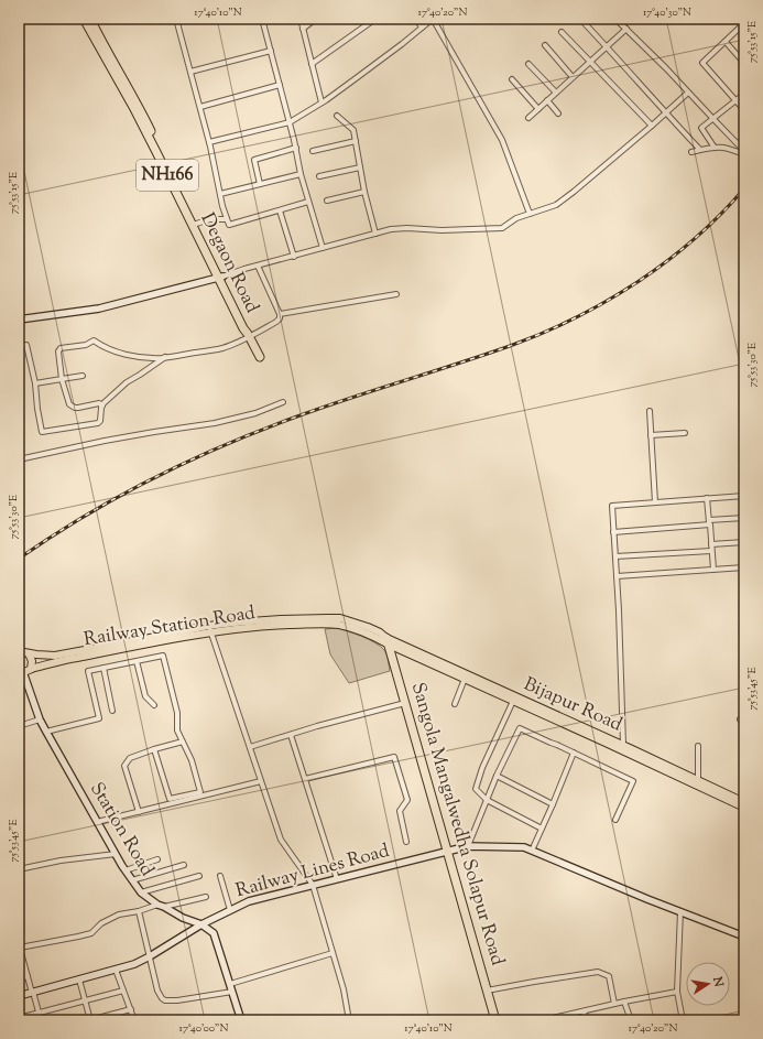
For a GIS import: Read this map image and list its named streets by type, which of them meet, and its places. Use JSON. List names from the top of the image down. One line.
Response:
{"streets":{"highway":["NH166","Degaon Road","Sangola Mangalwedha Solapur Road"],"main road":["Railway Station Road","Bijapur Road"],"street":["Station Road","Railway Lines Road"]},"crossings":[["Railway Station Road","Bijapur Road"],["Railway Station Road","Sangola Mangalwedha Solapur Road"],["Bijapur Road","Sangola Mangalwedha Solapur Road"],["Sangola Mangalwedha Solapur Road","Railway Lines Road"],["Station Road","Railway Lines Road"]],"north":"right","coordinates":["17°40'10\"N","17°40'20\"N","17°40'30\"N","75°53'15\"E","75°53'30\"E","75°53'45\"E","17°40'00\"N"]}
